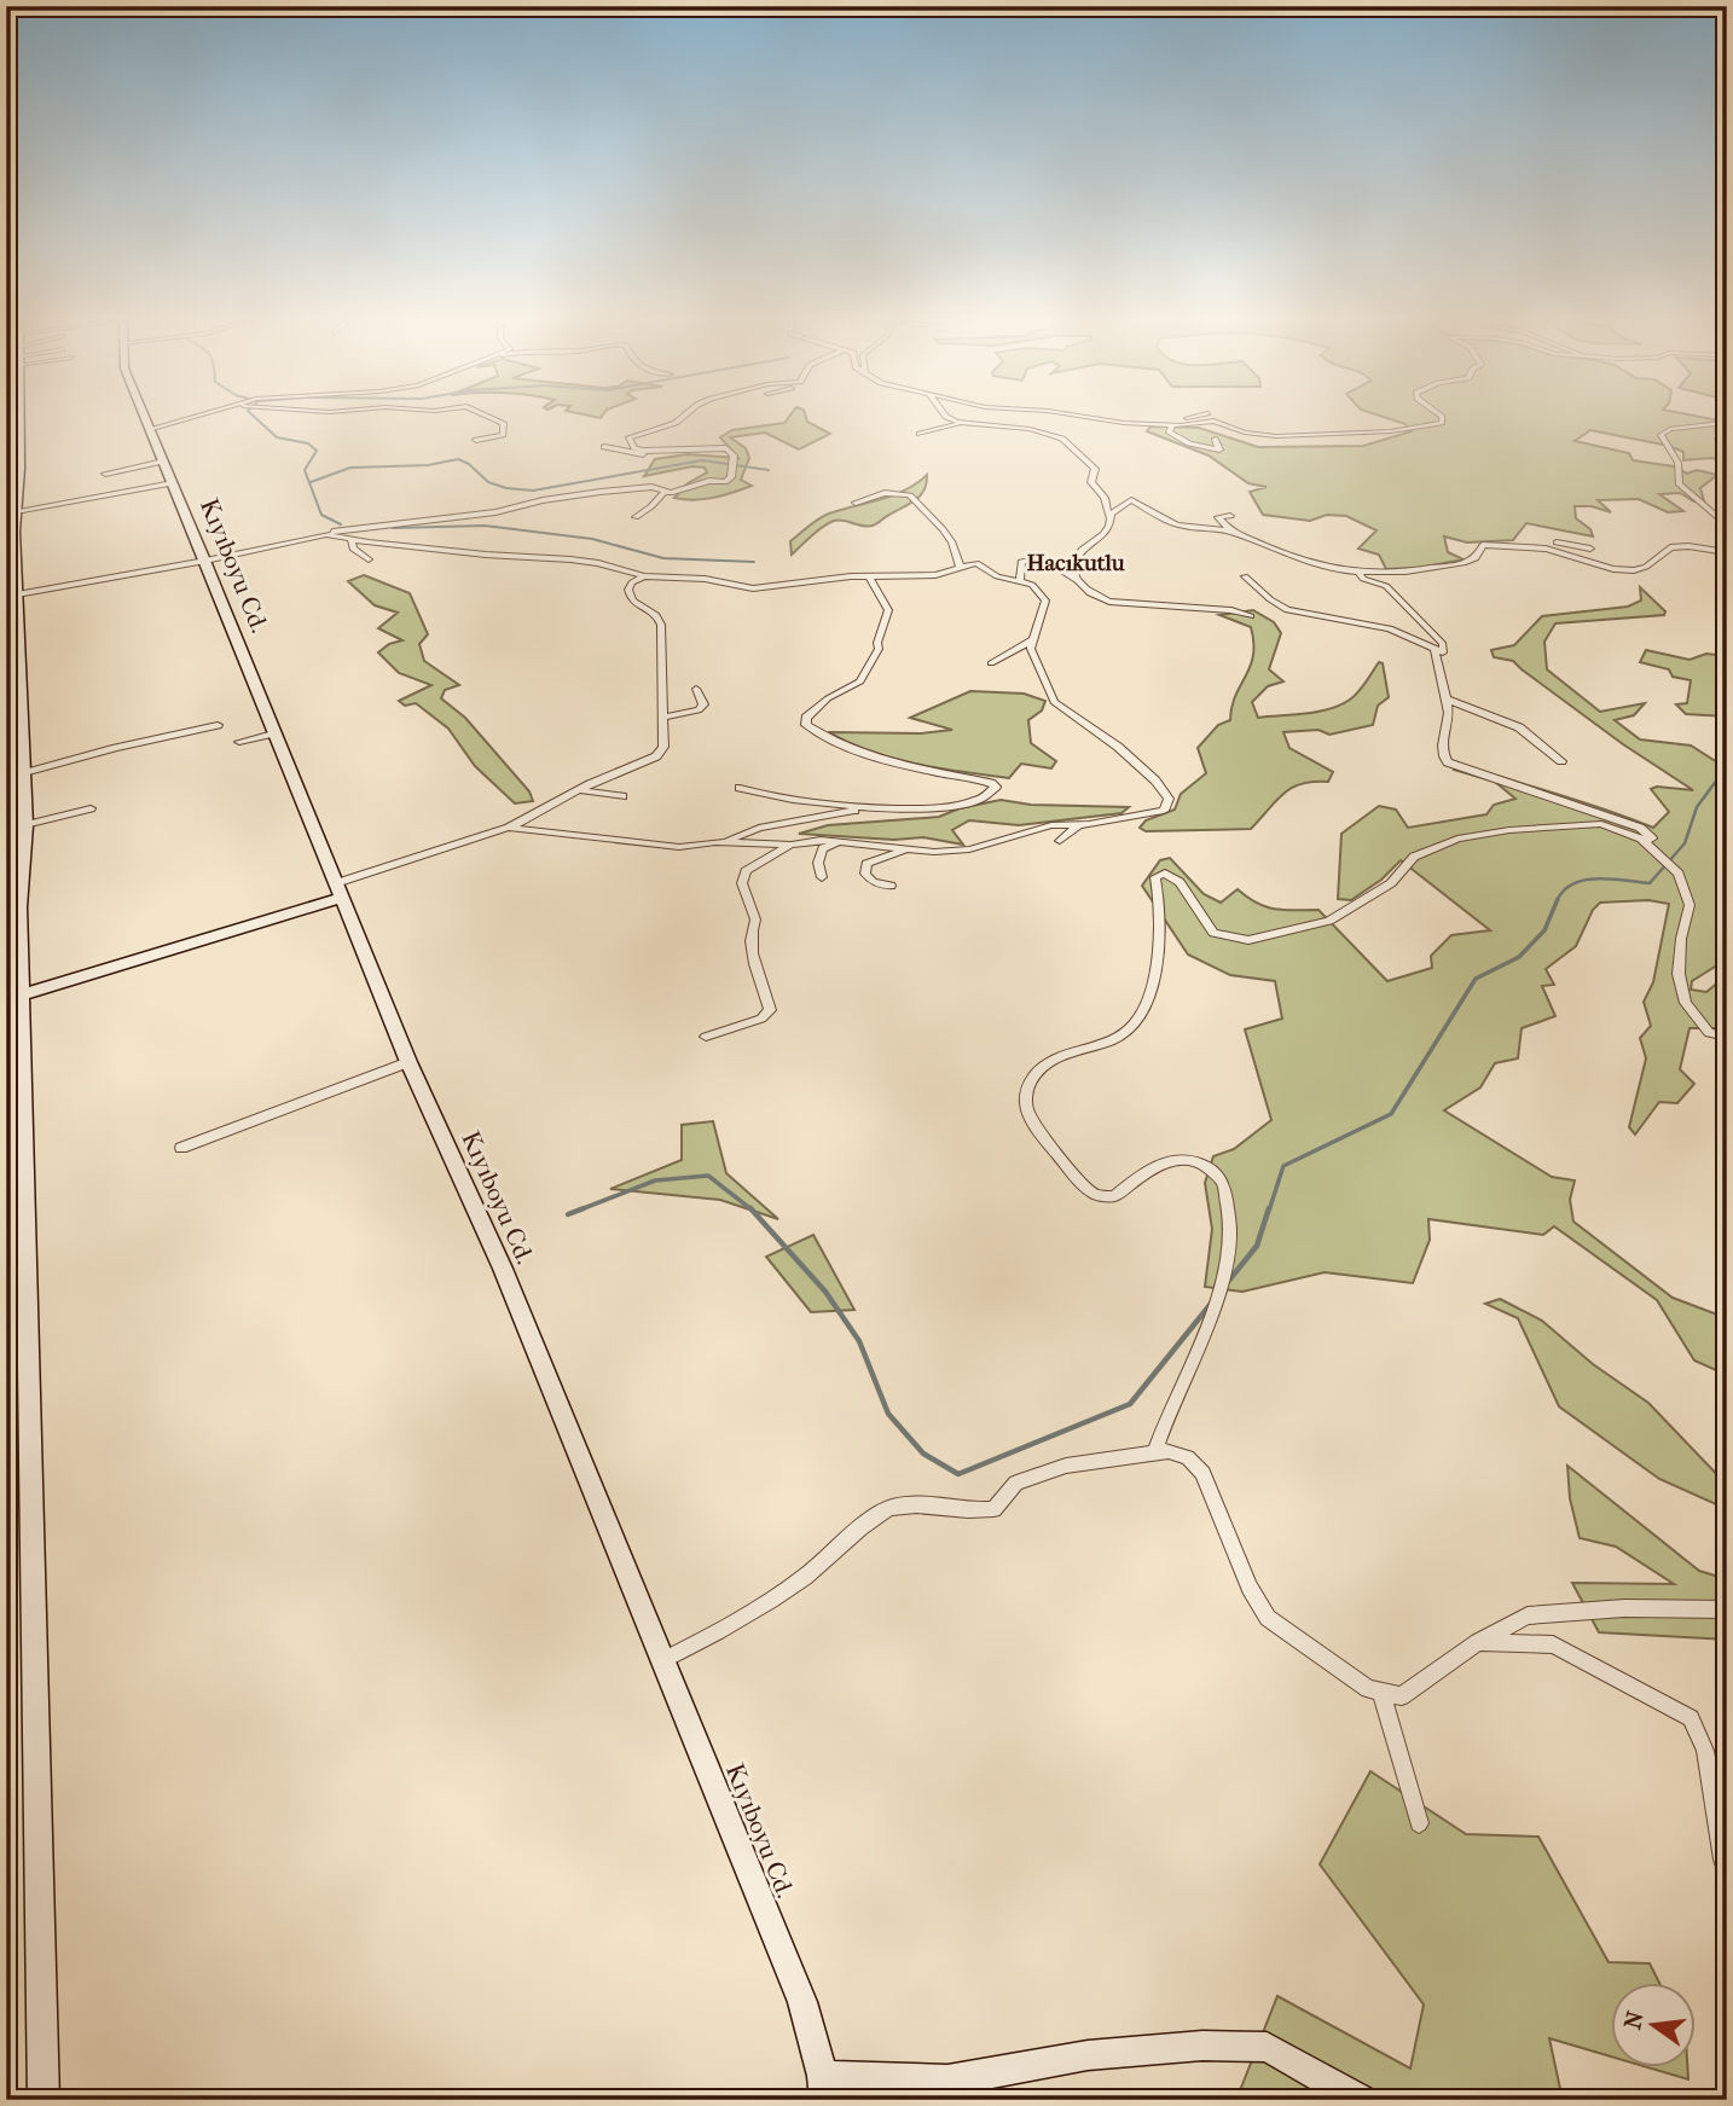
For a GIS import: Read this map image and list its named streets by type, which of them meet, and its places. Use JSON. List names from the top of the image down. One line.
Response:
{"streets":{"street":["Kıyıboyu Cd."]},"districts":["Hacıkutlu"],"north":"left"}
